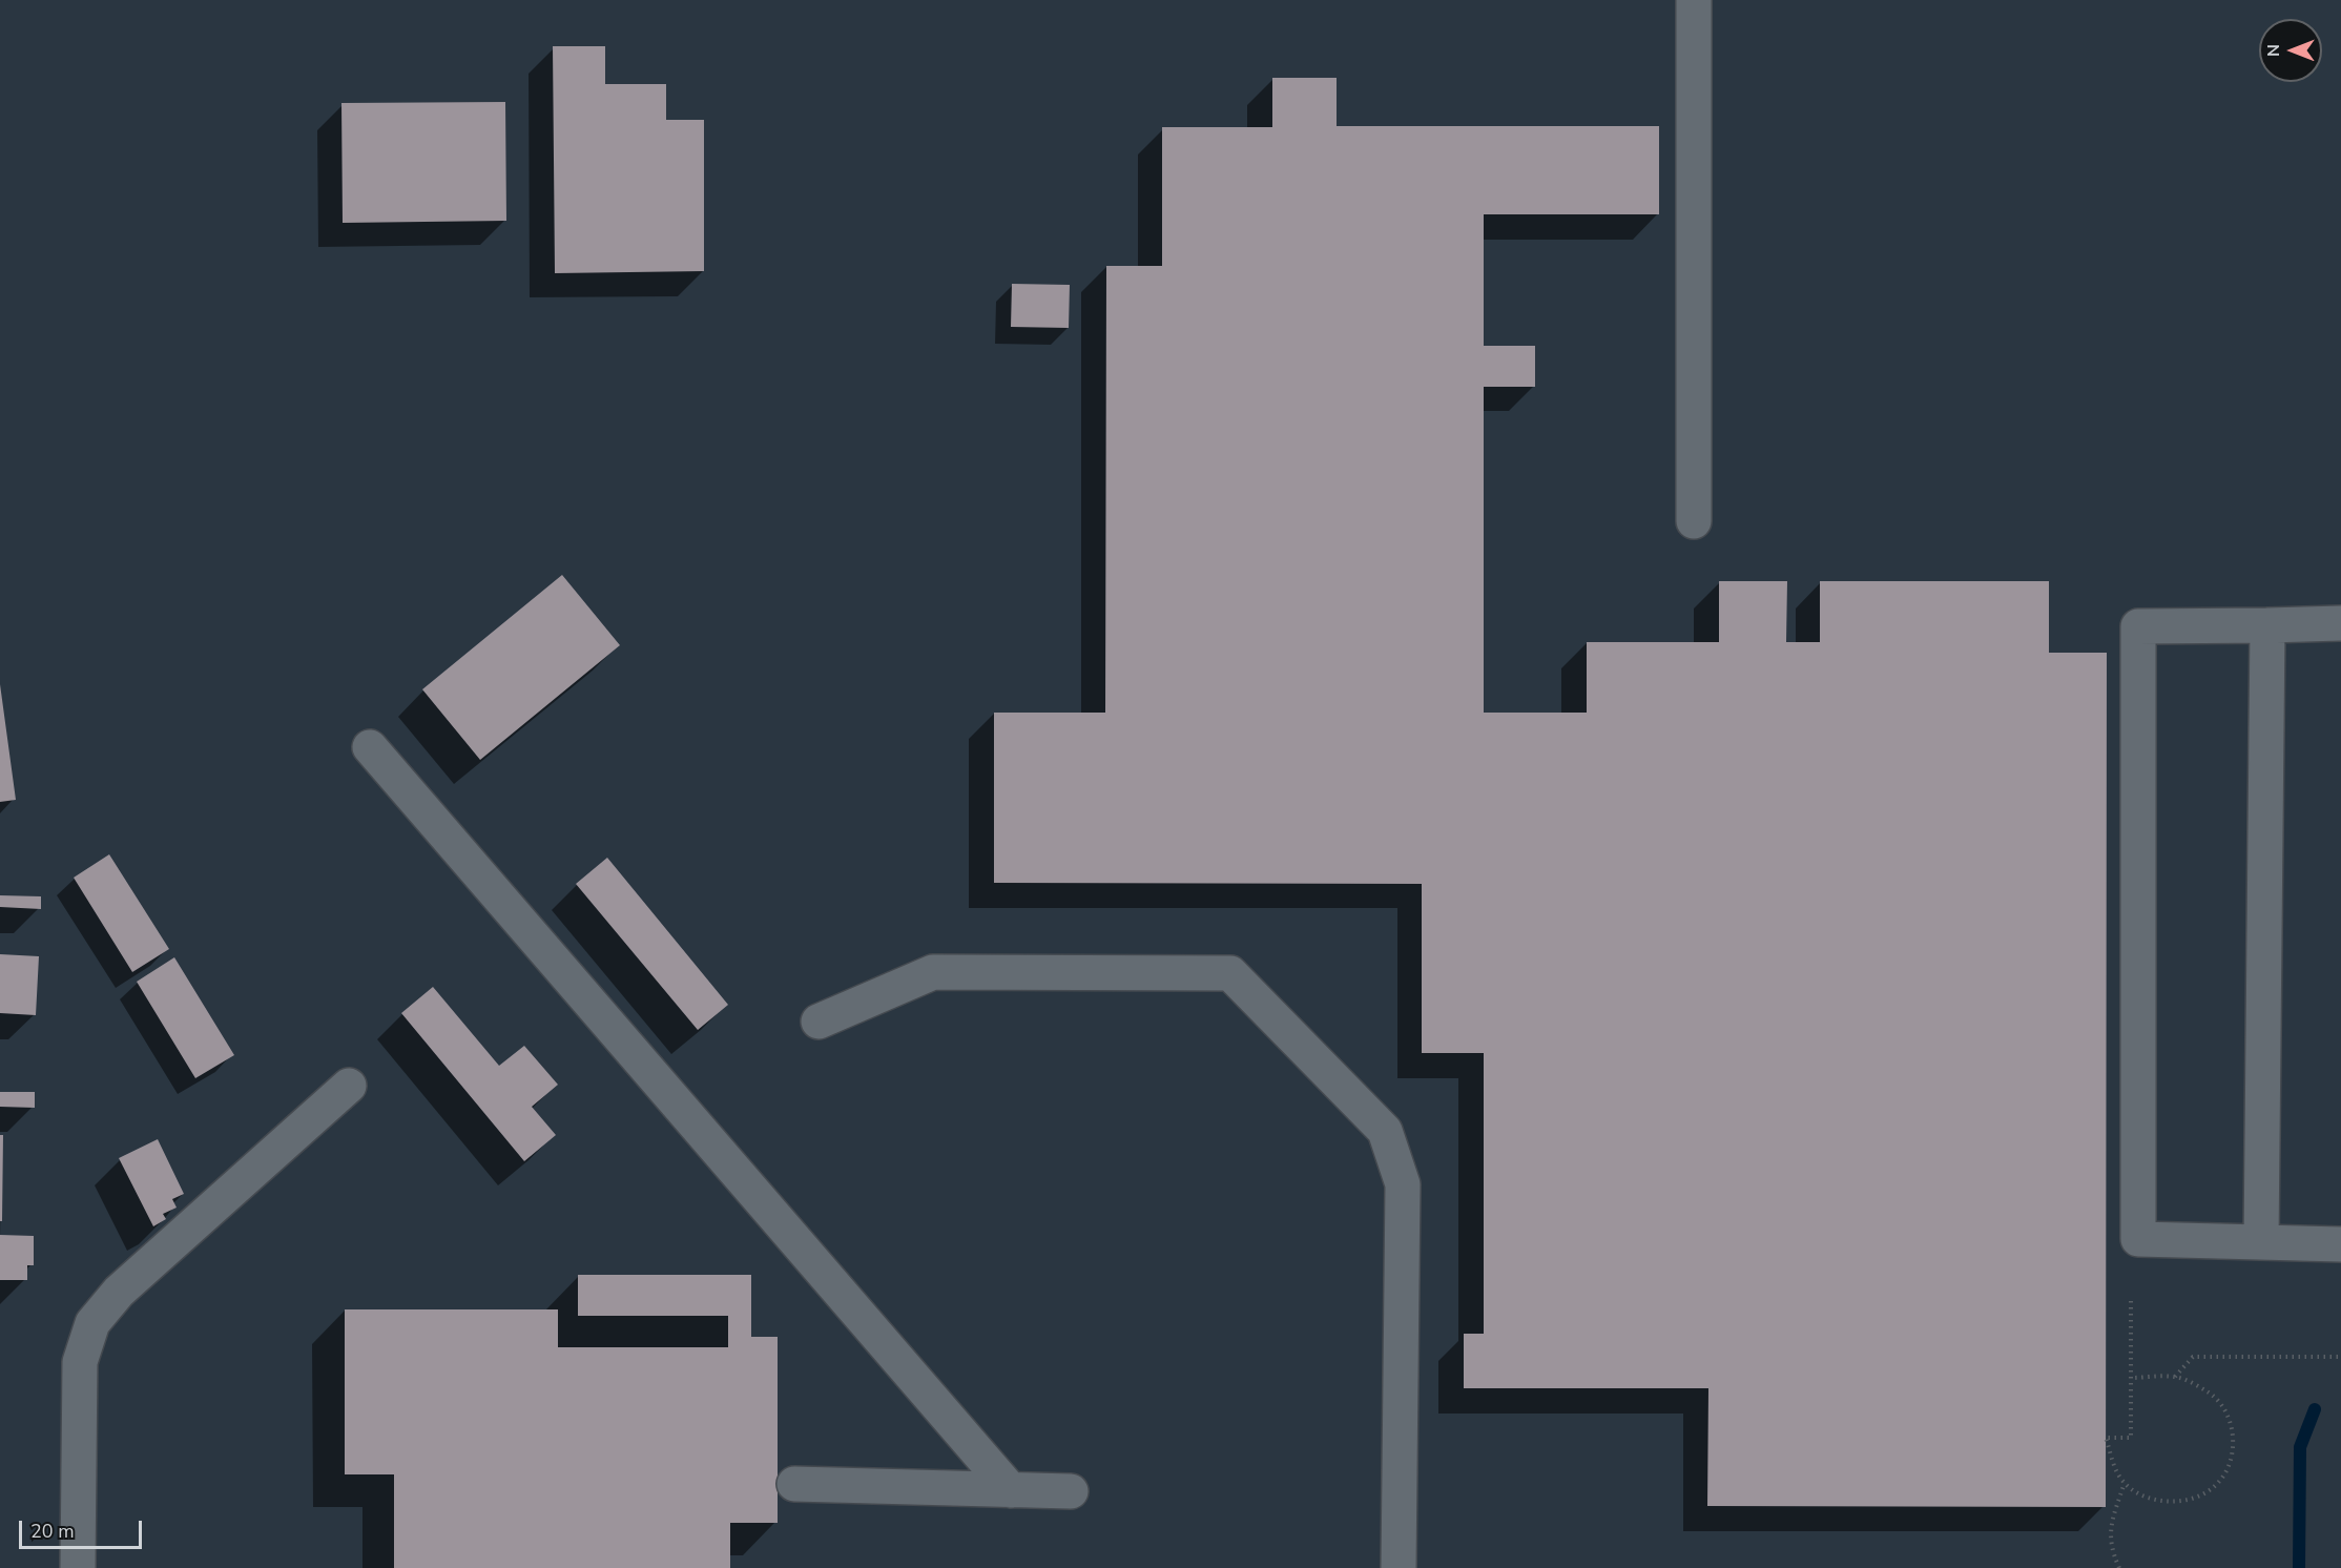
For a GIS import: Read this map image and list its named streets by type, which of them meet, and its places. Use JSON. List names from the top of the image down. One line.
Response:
{"scale_bar":"20 m","north":"left"}
